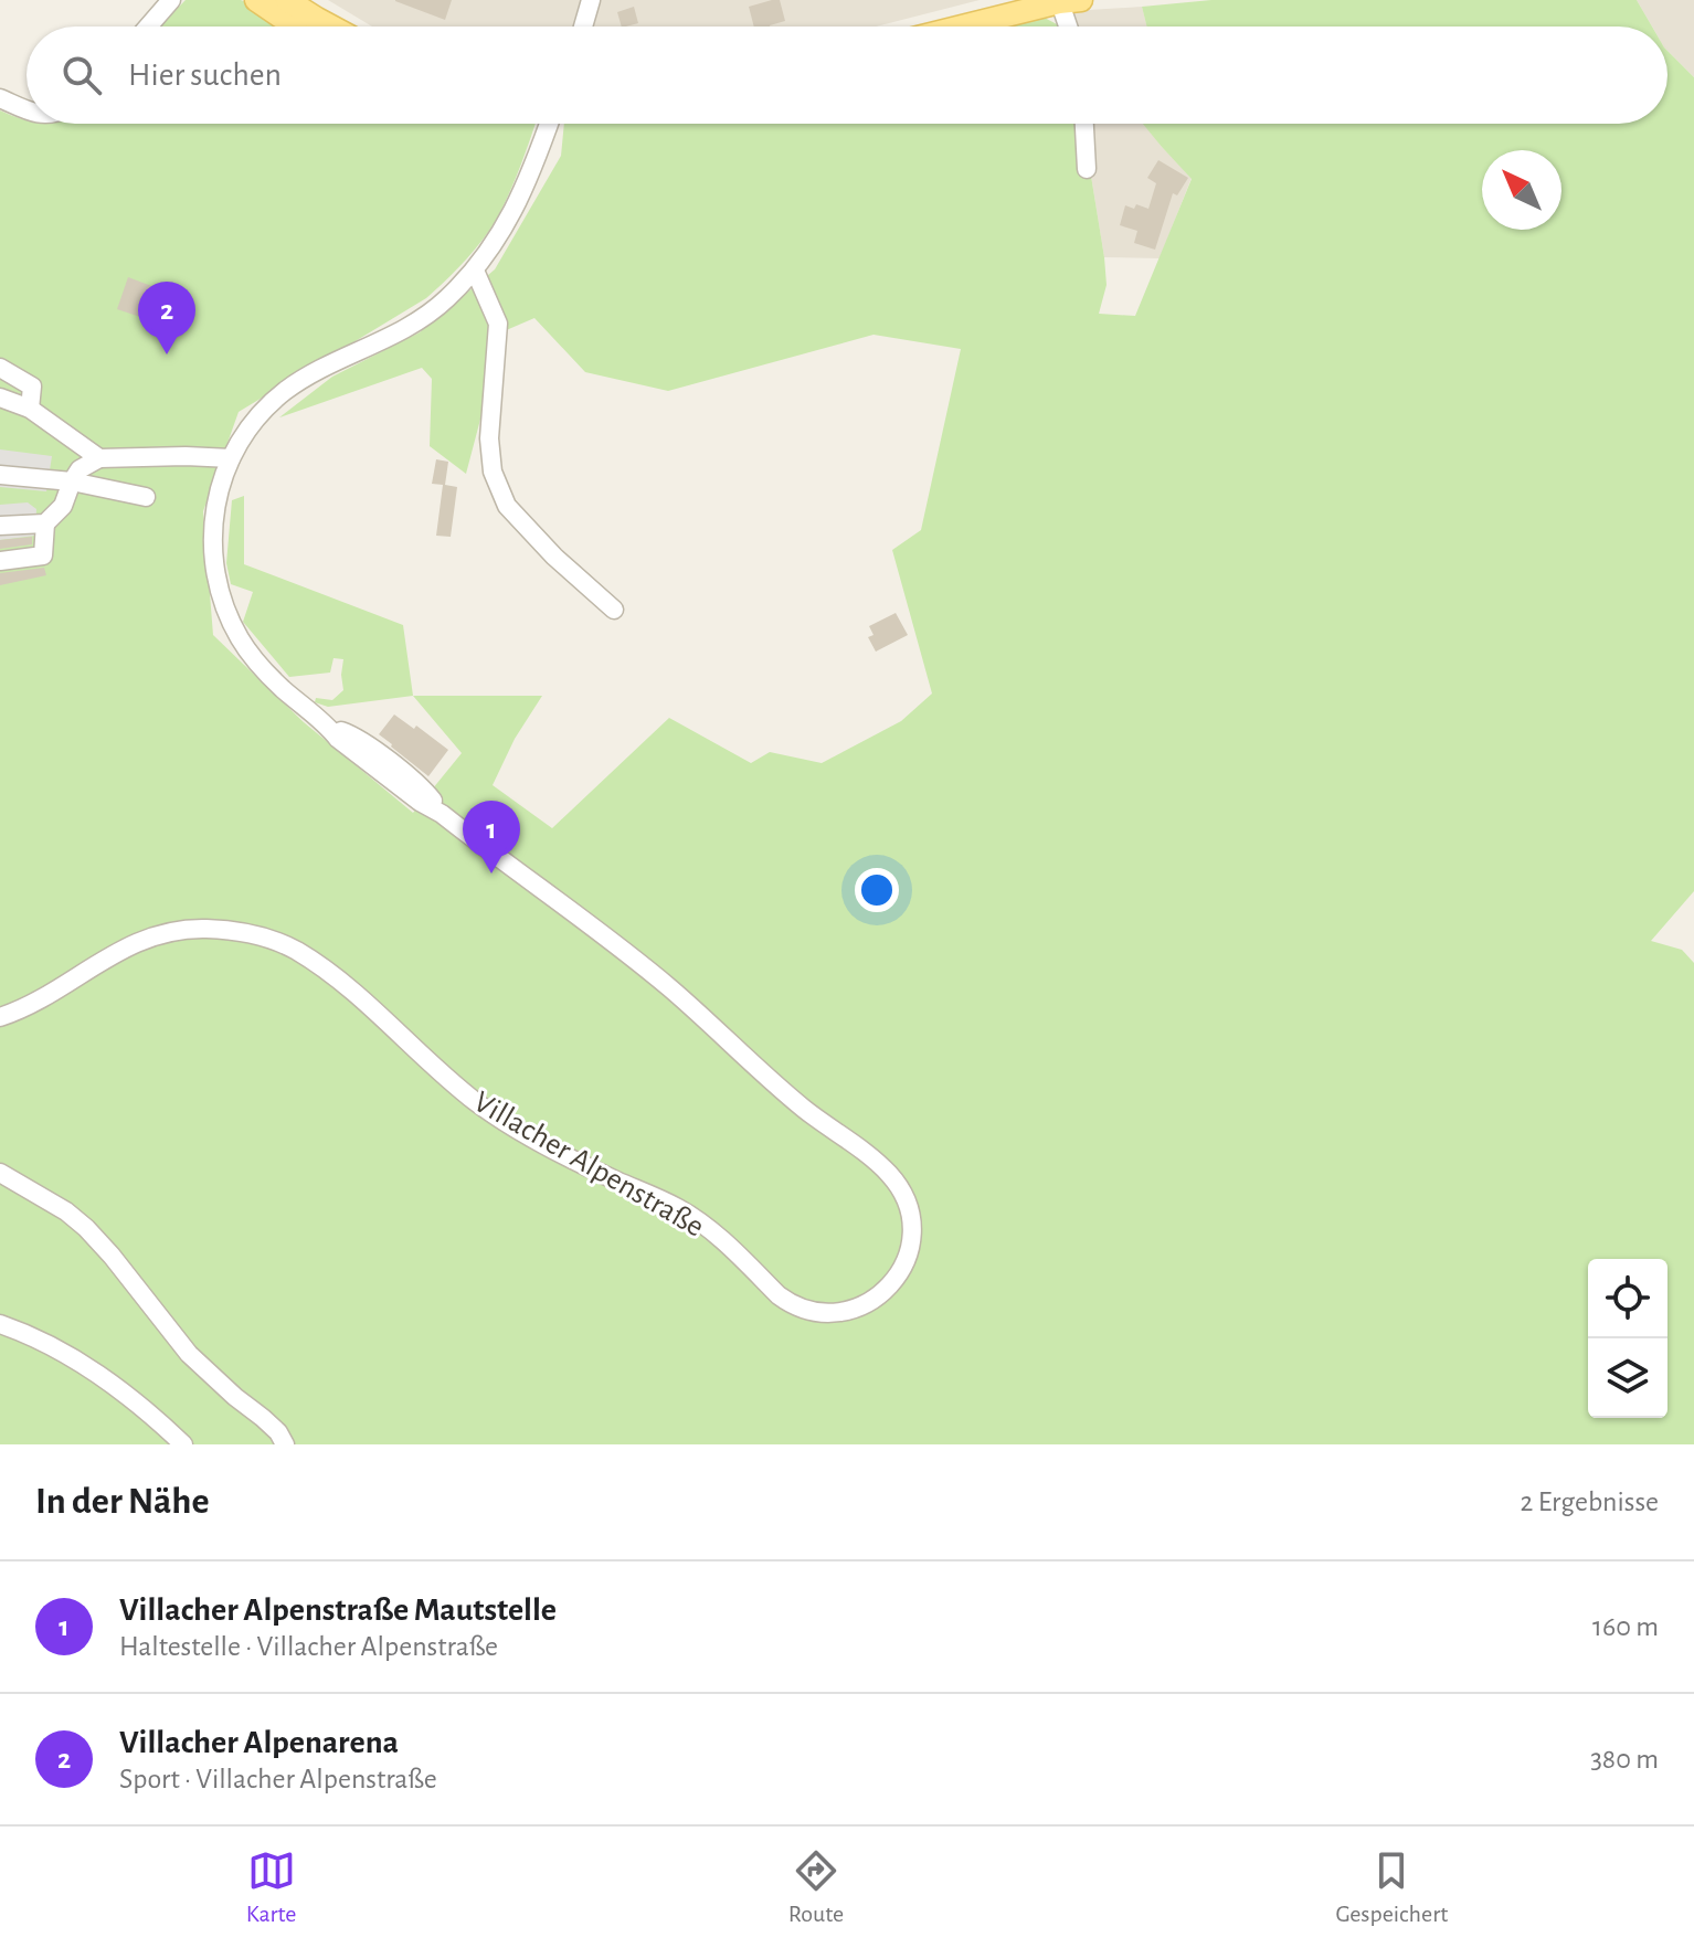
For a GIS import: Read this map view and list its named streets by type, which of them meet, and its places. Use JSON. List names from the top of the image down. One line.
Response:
{"streets":{"street":["Villacher Alpenstraße"]},"north":"top left","page":{"search":"Hier suchen","pins":["2","1"],"heading":["In der Nähe","2 Ergebnisse"],"list":[{"mark":"1","name":"Villacher Alpenstraße Mautstelle","note":"Haltestelle · Villacher Alpenstraße","value":"160 m"},{"mark":"2","name":"Villacher Alpenarena","note":"Sport · Villacher Alpenstraße","value":"380 m"}],"nav":["Karte","Route","Gespeichert"]}}
